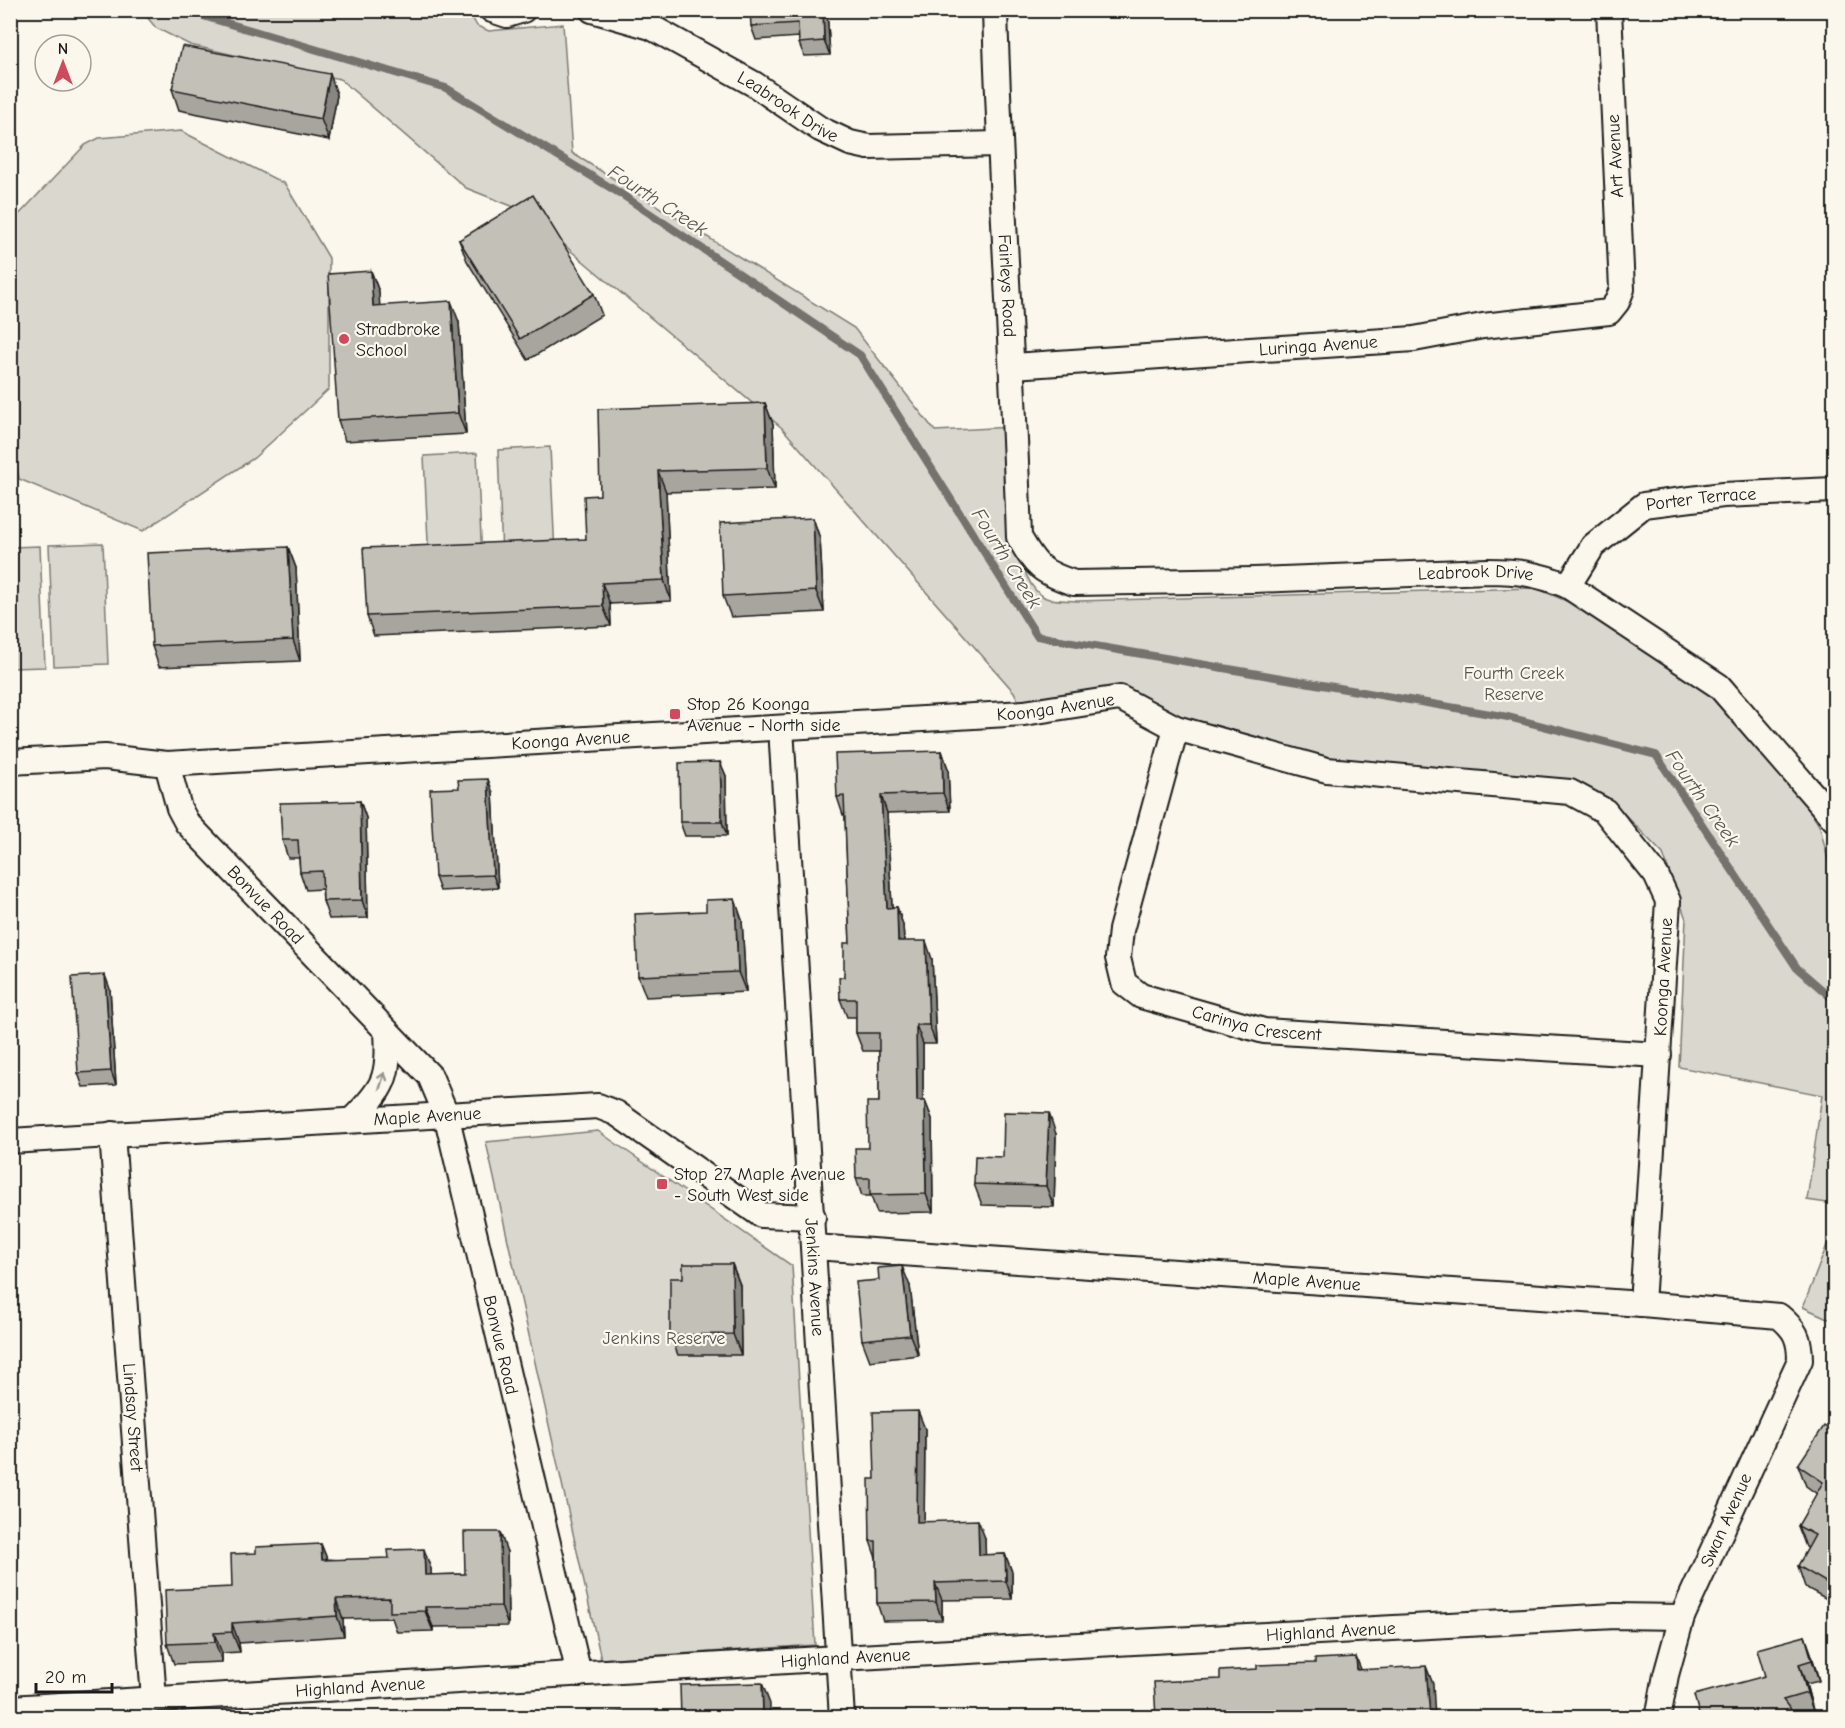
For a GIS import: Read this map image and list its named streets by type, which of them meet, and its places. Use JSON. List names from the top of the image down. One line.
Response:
{"streets":{"street":["Leabrook Drive","Art Avenue","Fairleys Road","Luringa Avenue","Porter Terrace","Koonga Avenue","Bonvue Road","Carinya Crescent","Maple Avenue","Jenkins Avenue","Lindsay Street","Swan Avenue","Highland Avenue"]},"crossings":[["Leabrook Drive","Fairleys Road"],["Leabrook Drive","Porter Terrace"],["Art Avenue","Luringa Avenue"],["Fairleys Road","Luringa Avenue"],["Koonga Avenue","Bonvue Road"],["Koonga Avenue","Carinya Crescent"],["Koonga Avenue","Maple Avenue"],["Koonga Avenue","Jenkins Avenue"],["Bonvue Road","Maple Avenue"],["Bonvue Road","Highland Avenue"],["Maple Avenue","Jenkins Avenue"],["Maple Avenue","Lindsay Street"],["Maple Avenue","Swan Avenue"],["Jenkins Avenue","Highland Avenue"],["Lindsay Street","Highland Avenue"],["Swan Avenue","Highland Avenue"]],"water":["Fourth Creek"],"parks":["Fourth Creek Reserve","Jenkins Reserve"],"places":{"other":["Stradbroke School"],"transit":["Stop 26 Koonga Avenue - North side","Stop 27 Maple Avenue - South West side"]},"scale_bar":"20 m","north":"top"}
